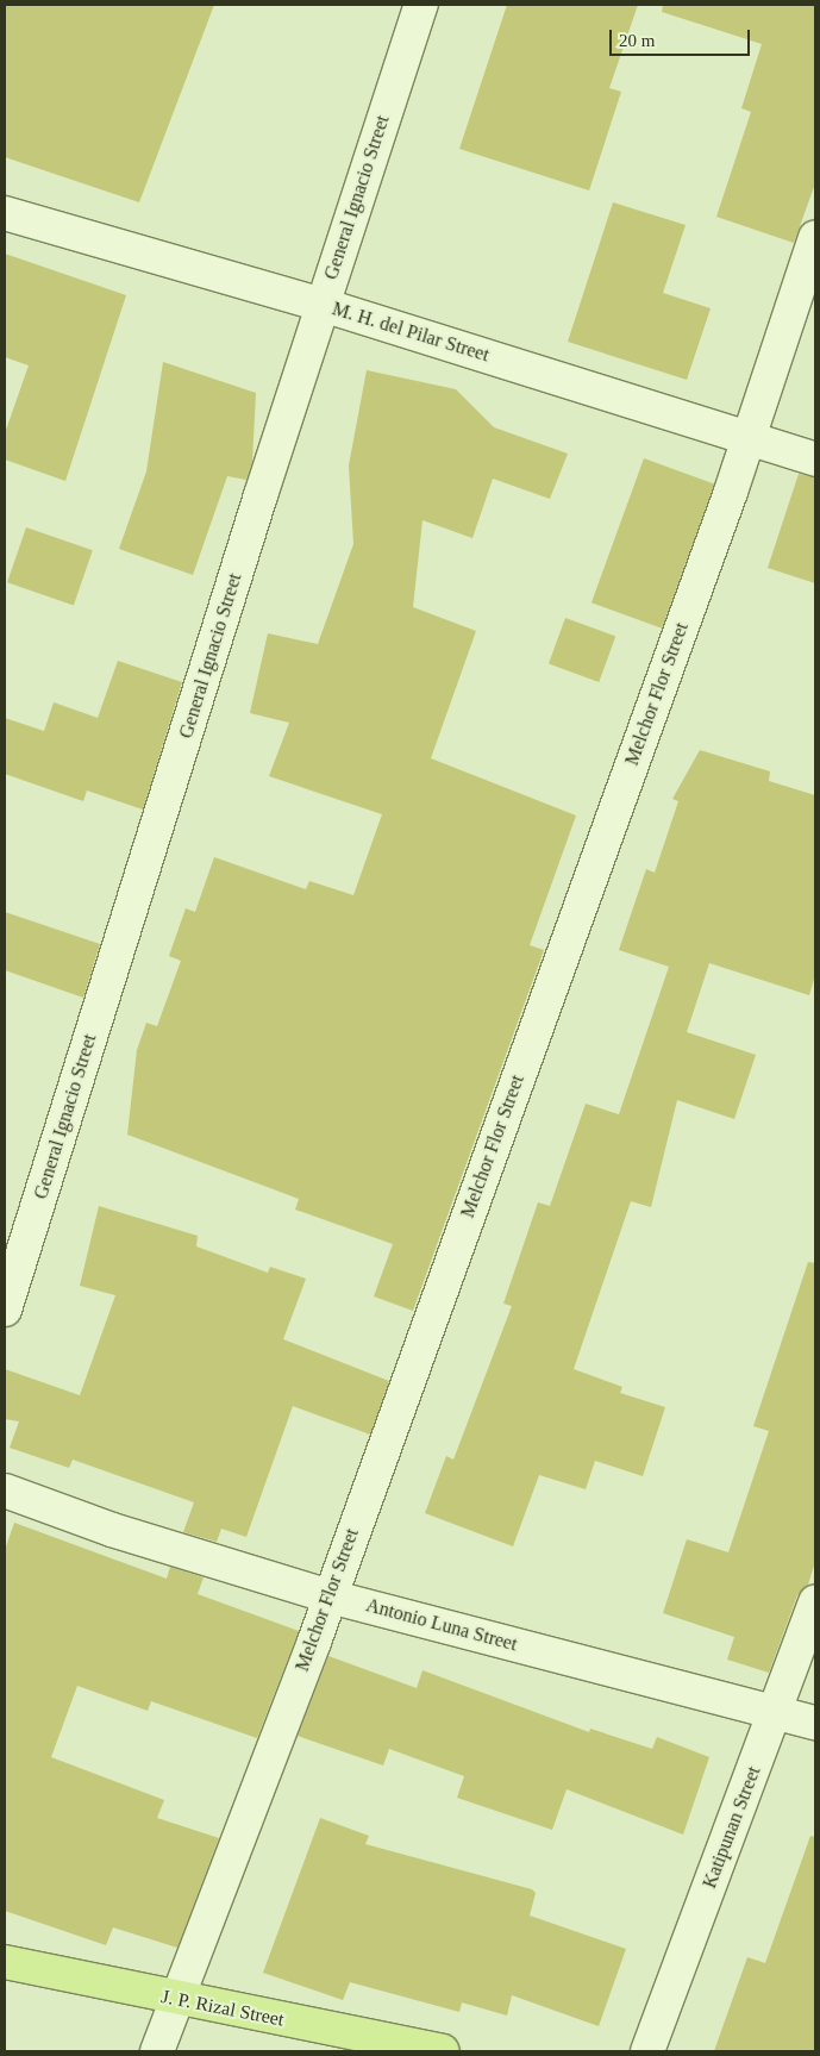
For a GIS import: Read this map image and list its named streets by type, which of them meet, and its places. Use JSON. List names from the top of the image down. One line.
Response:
{"streets":{"main road":["J. P. Rizal Street"],"street":["General Ignacio Street","M. H. del Pilar Street","Melchor Flor Street","Antonio Luna Street","Katipunan Street"]},"crossings":[["General Ignacio Street","M. H. del Pilar Street"],["M. H. del Pilar Street","Melchor Flor Street"],["Melchor Flor Street","Antonio Luna Street"],["Melchor Flor Street","J. P. Rizal Street"],["Antonio Luna Street","Katipunan Street"]],"scale_bar":"20 m"}
